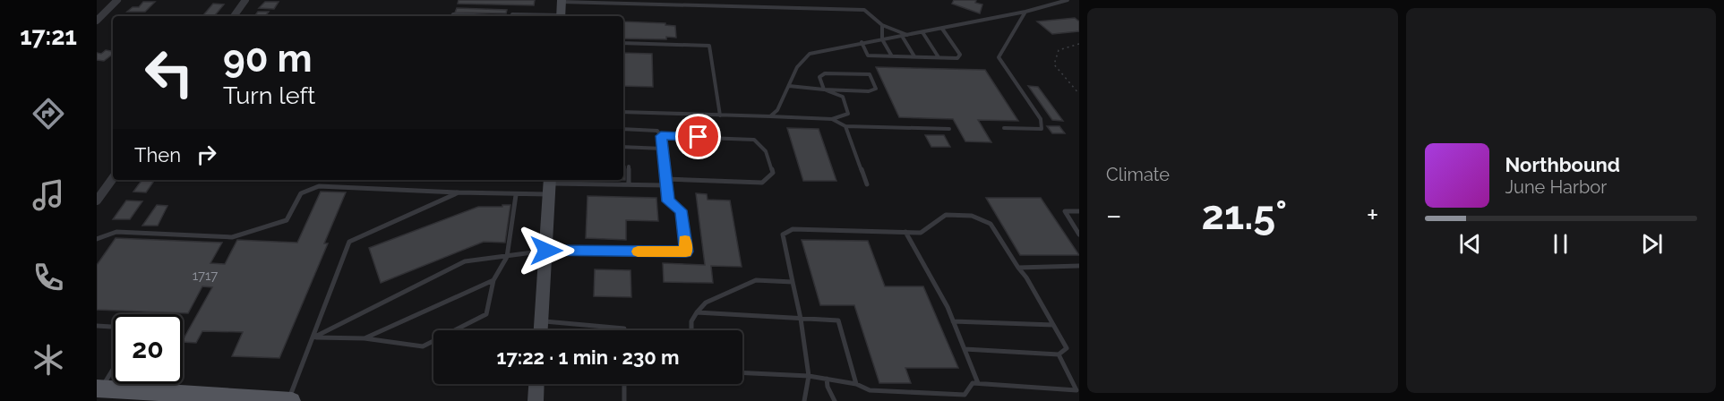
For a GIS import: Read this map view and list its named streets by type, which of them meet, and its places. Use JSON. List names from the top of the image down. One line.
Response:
{"house_numbers":["1717"],"page":{"tabs":"17:21","tile":"Climate","turn":["90 m","Turn left"],"then":"Then","song":["Northbound","June Harbor"],"heat":["−","21.5°","+"],"limit":"20","trip":"17:22 · 1 min · 230 m"}}
